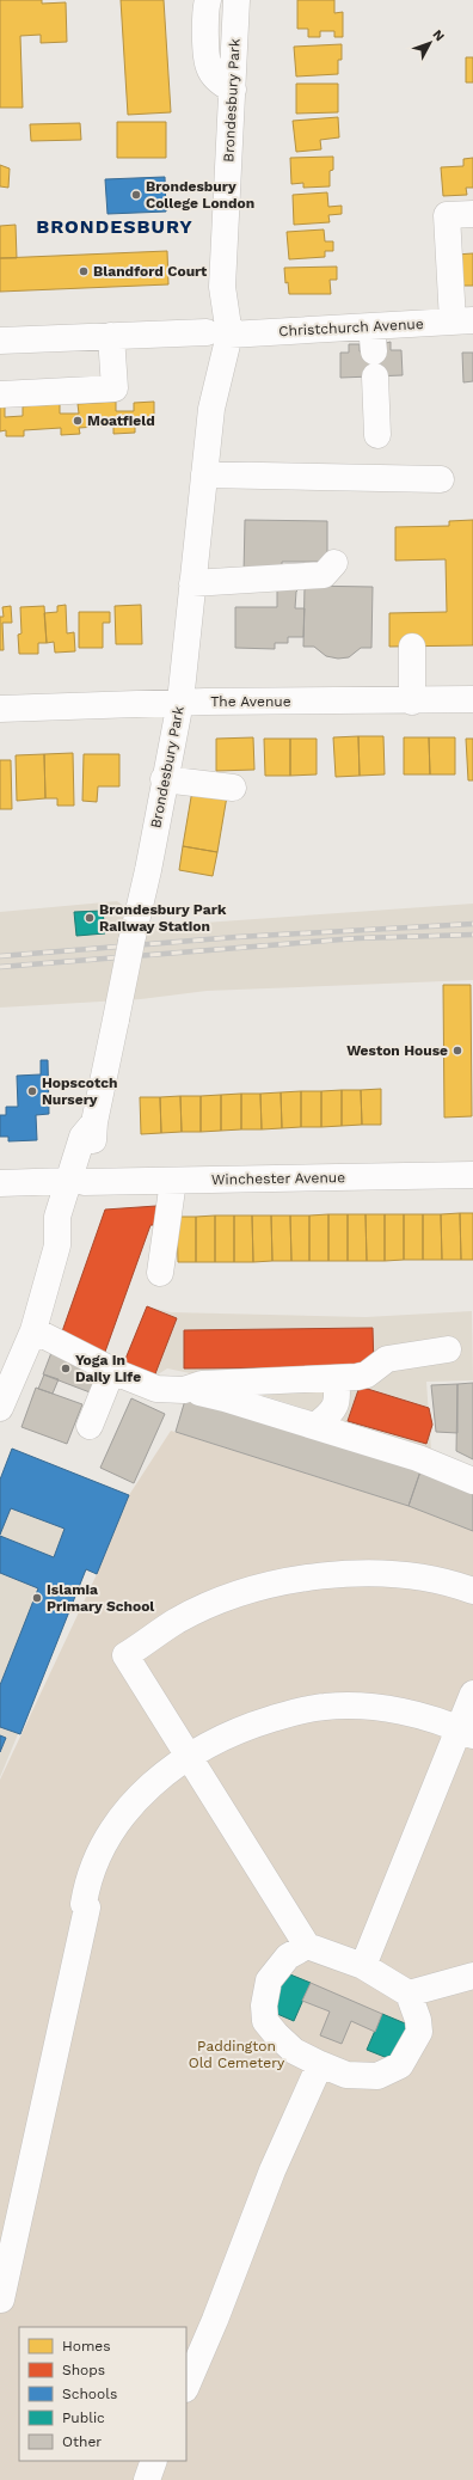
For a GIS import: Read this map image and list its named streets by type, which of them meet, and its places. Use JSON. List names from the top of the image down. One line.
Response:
{"streets":{"street":["Brondesbury Park","Christchurch Avenue","The Avenue","Winchester Avenue"]},"crossings":[["Brondesbury Park","Christchurch Avenue"],["Brondesbury Park","The Avenue"],["Brondesbury Park","Winchester Avenue"]],"districts":["BRONDESBURY"],"parks":["Paddington Old Cemetery"],"places":["Brondesbury College London","Blandford Court","Moatfield","Brondesbury Park Railway Station","Weston House","Hopscotch Nursery","Yoga In Daily Life","Islamia Primary School"],"legend":["Homes","Shops","Schools","Public","Other"],"north":"top right"}
